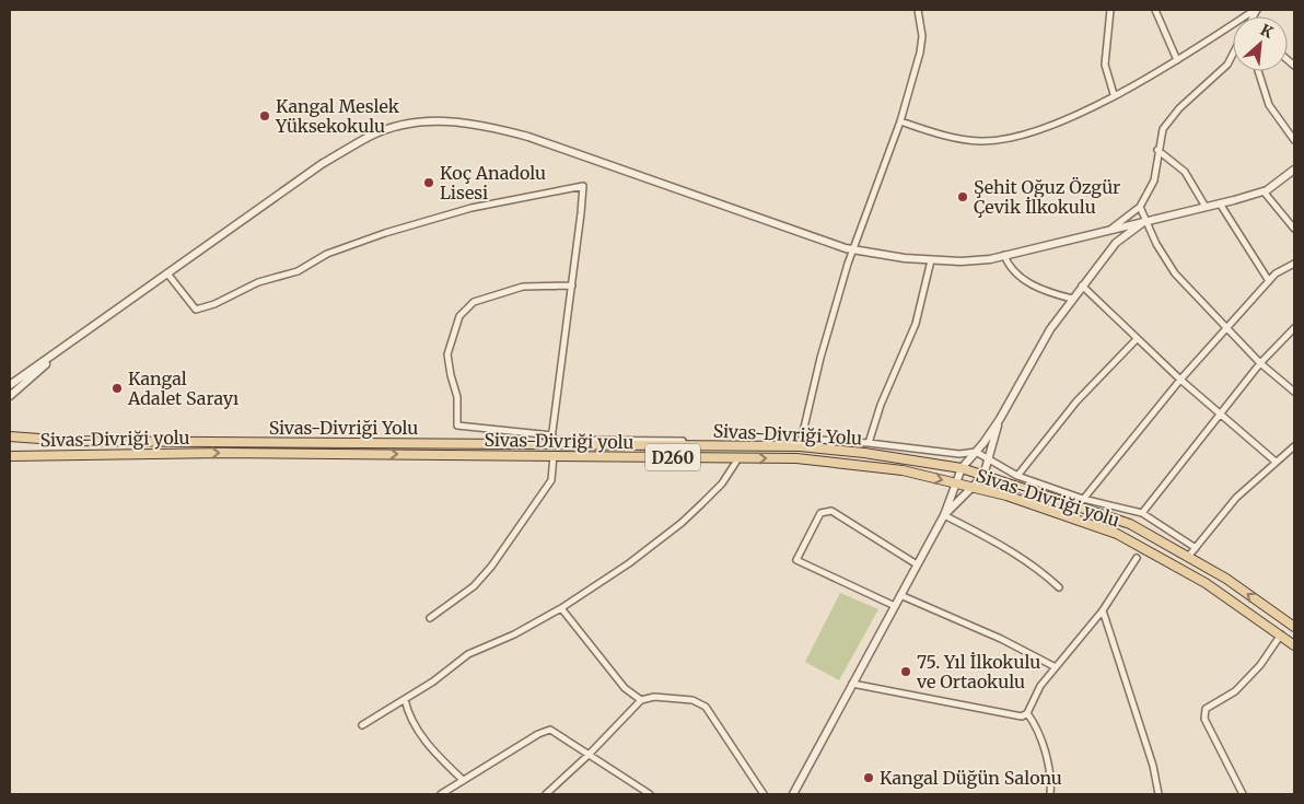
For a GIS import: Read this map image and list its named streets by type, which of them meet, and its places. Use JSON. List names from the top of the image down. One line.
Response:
{"streets":{"main road":["Sivas-Divriği Yolu","Sivas-Divriği yolu","D260"]},"one_way":["Sivas-Divriği yolu"],"places":["Kangal Meslek Yüksekokulu","Koç Anadolu Lisesi","Şehit Oğuz Özgür Çevik İlkokulu","Kangal Adalet Sarayı","75. Yıl İlkokulu ve Ortaokulu","Kangal Düğün Salonu"],"north":"top right"}
